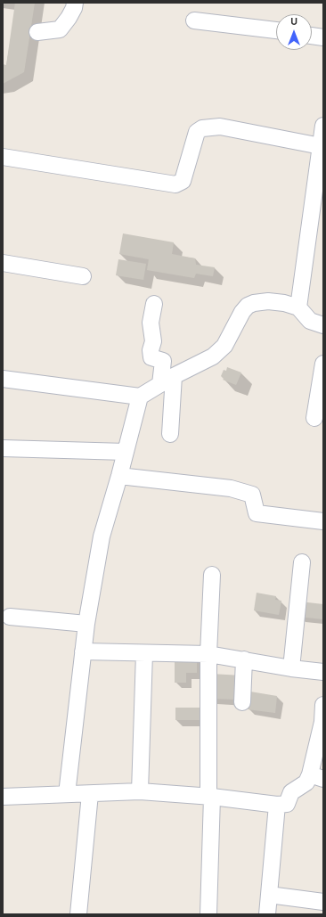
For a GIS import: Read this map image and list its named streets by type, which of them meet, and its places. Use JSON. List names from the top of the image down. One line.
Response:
{"north":"top"}
